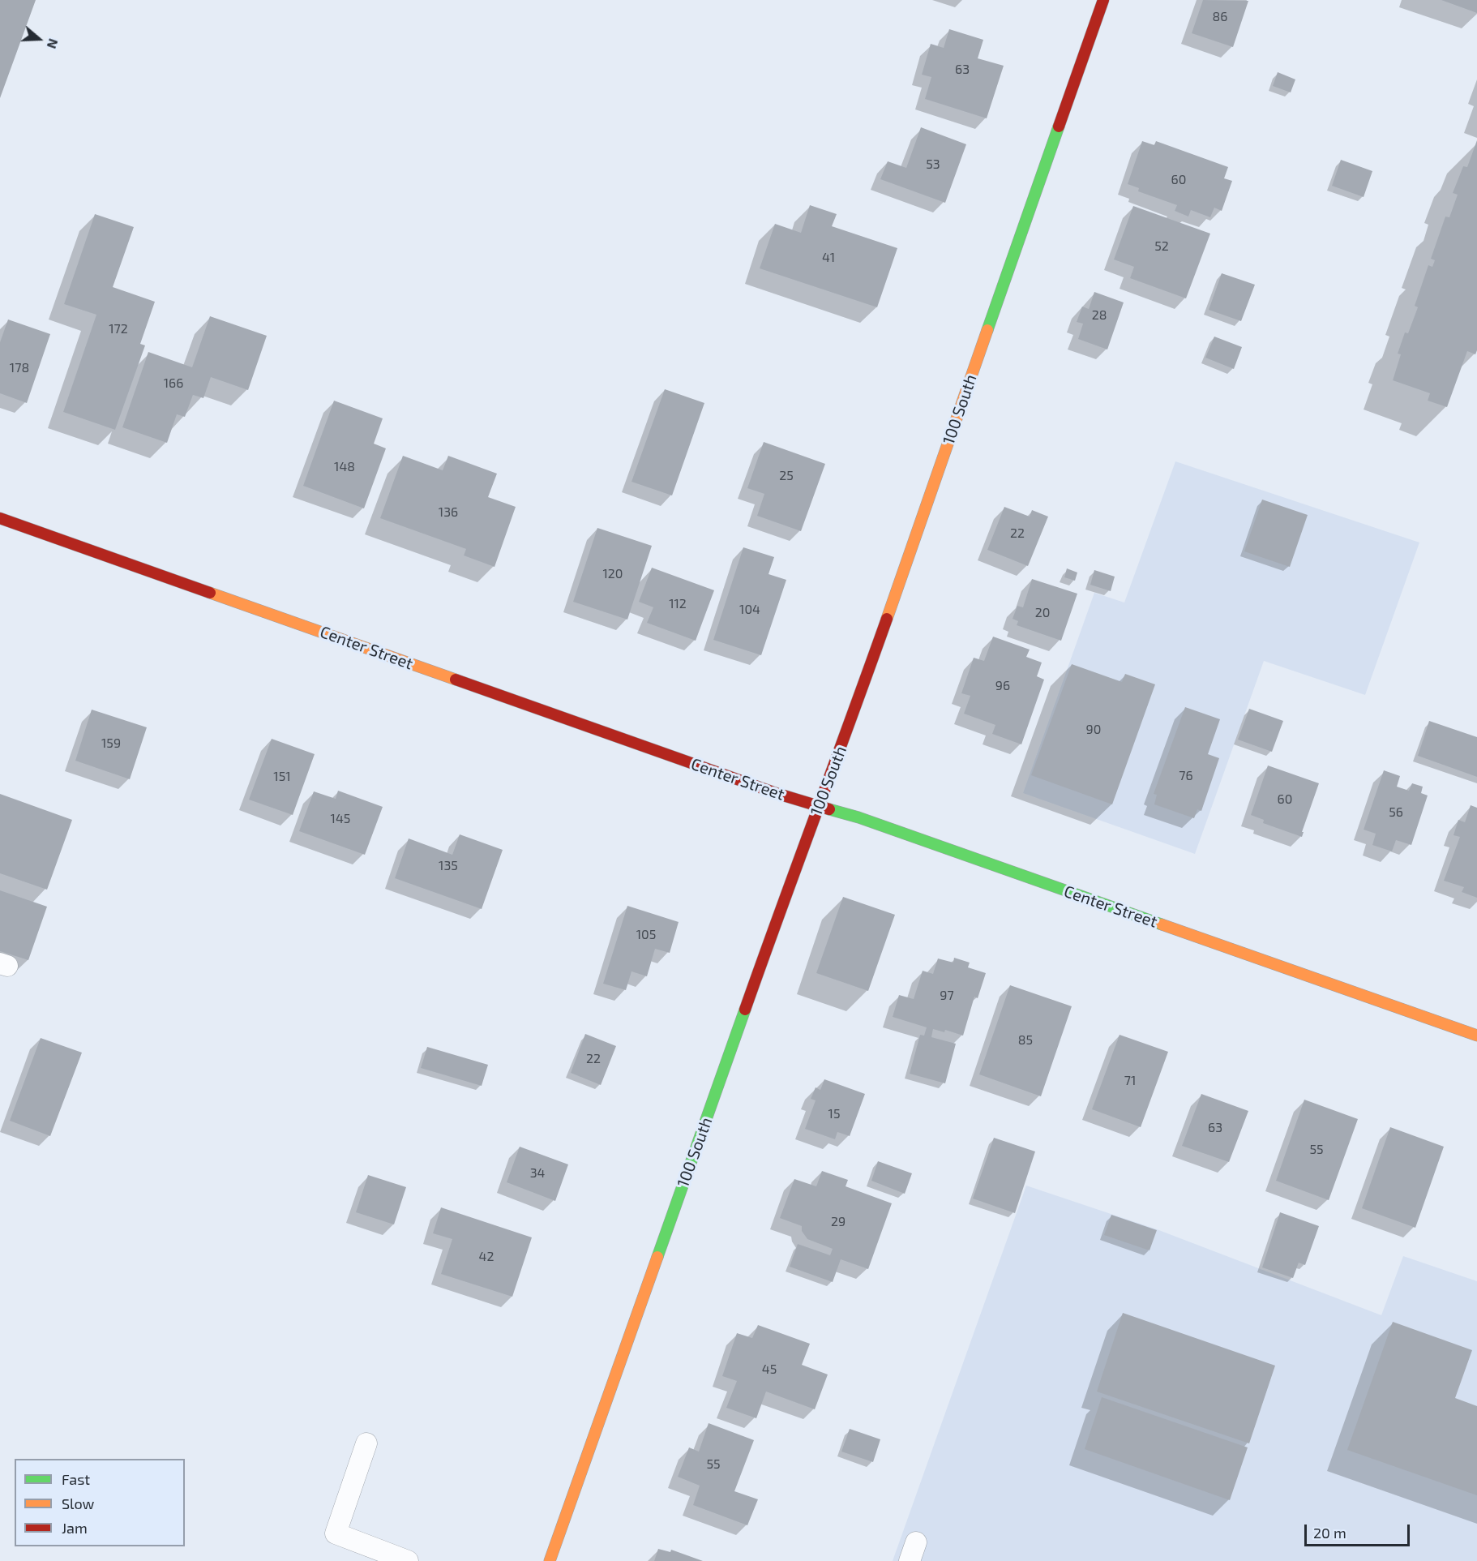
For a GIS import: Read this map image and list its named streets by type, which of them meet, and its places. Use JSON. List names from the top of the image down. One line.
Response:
{"streets":{"street":["100 South","Center Street"]},"crossings":[["100 South","Center Street"]],"house_numbers":["86","63","53","60","52","41","28","172","178","166","148","25","136","22","120","112","104","20","96","90","159","76","151","60","56","145","135","105","97","85","22","71","15","63","55","34","29","42","45","55"],"legend":["Fast","Slow","Jam"],"scale_bar":"20 m","north":"right"}
